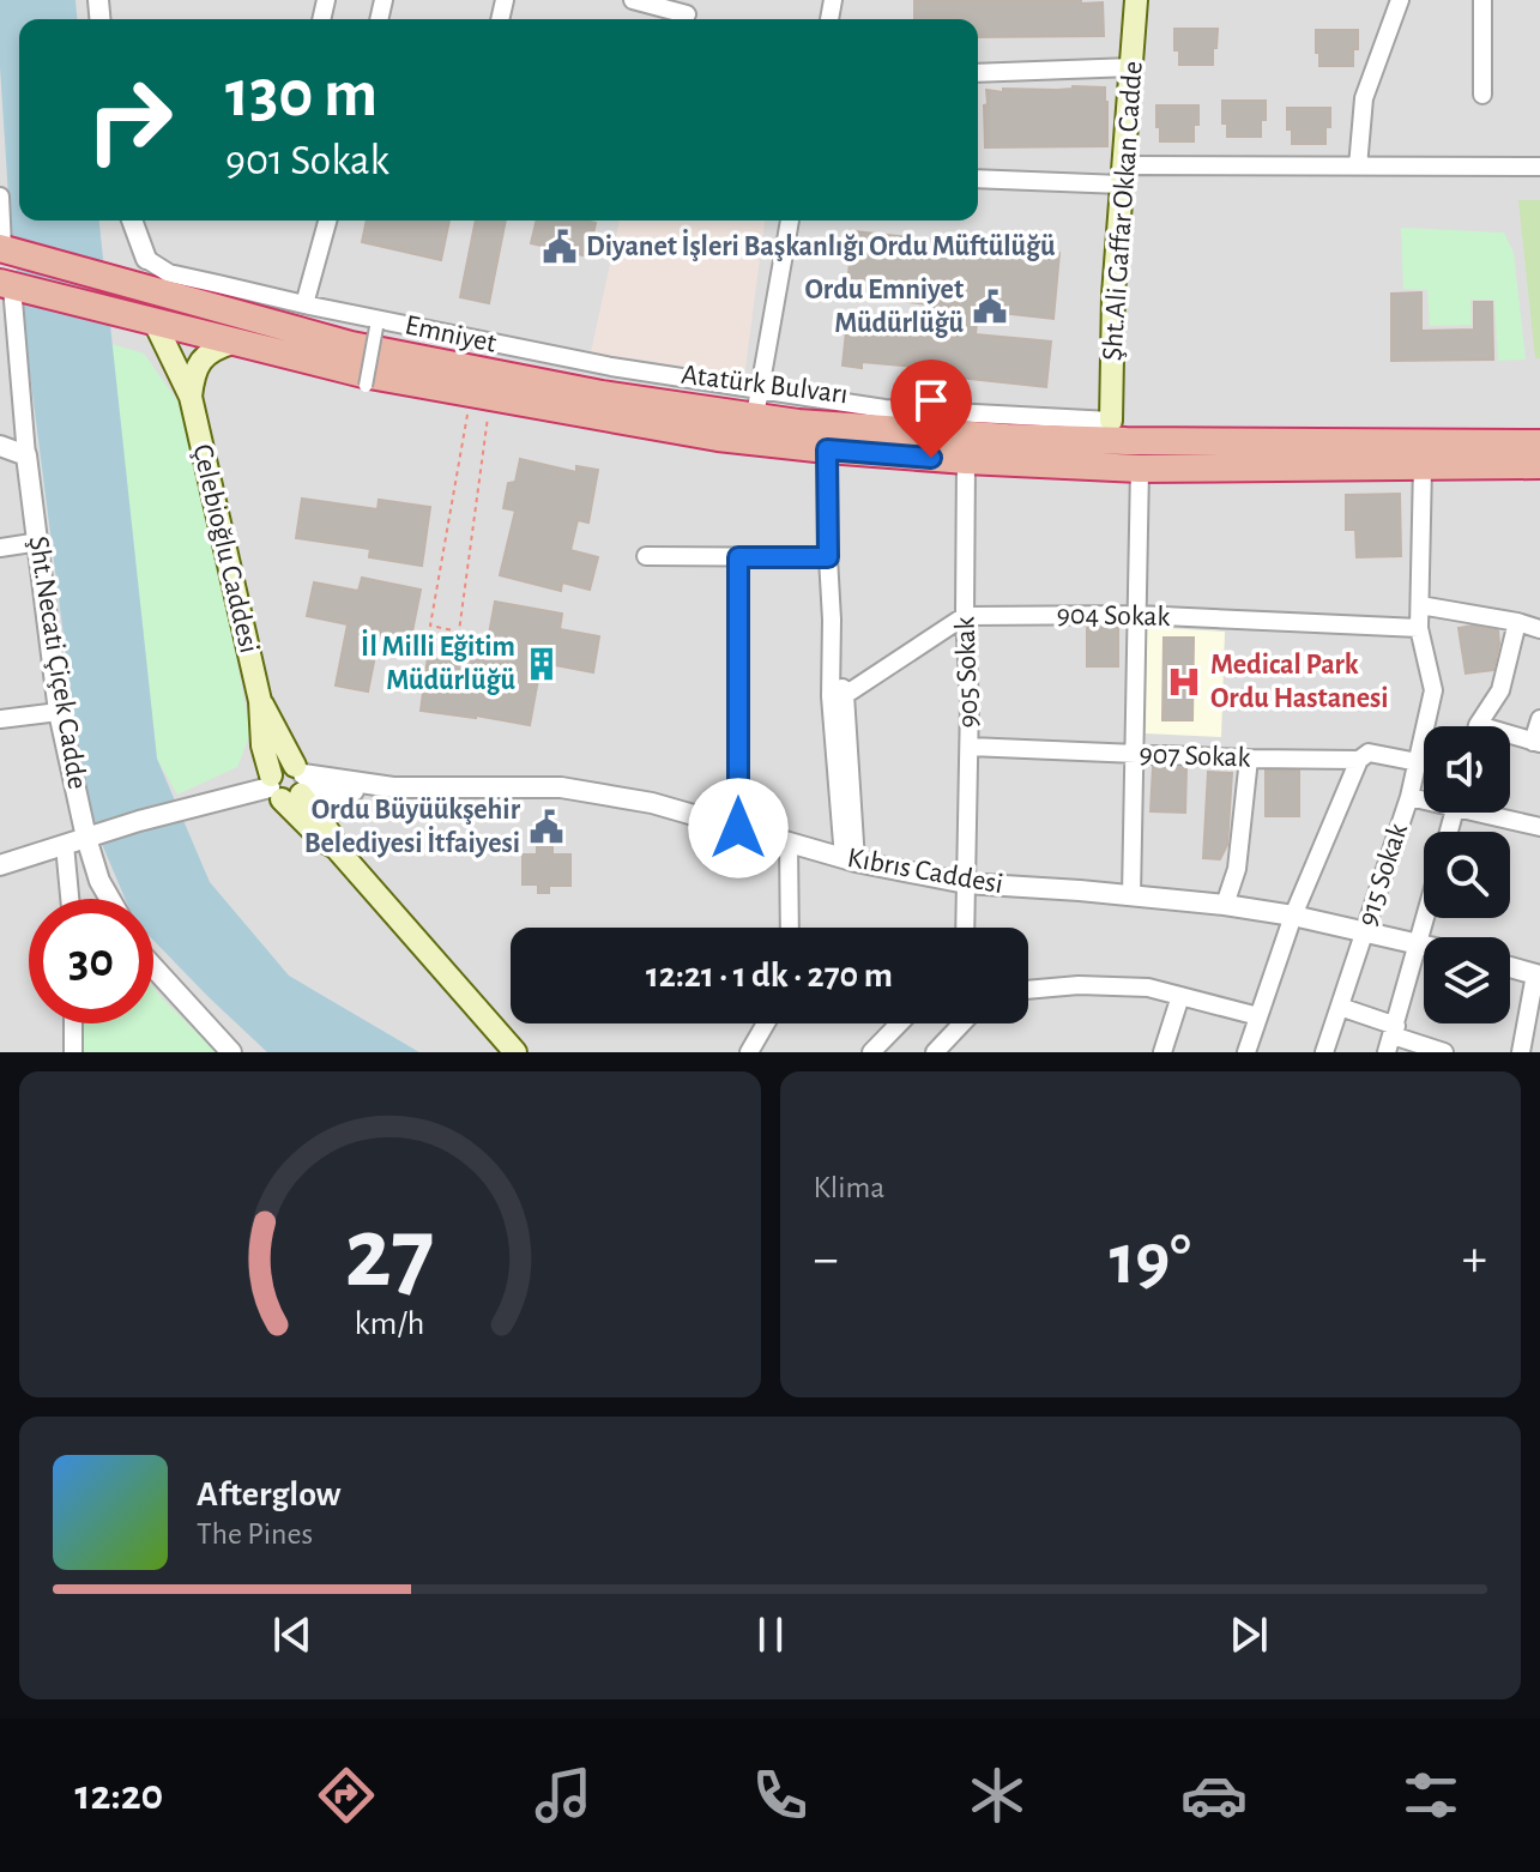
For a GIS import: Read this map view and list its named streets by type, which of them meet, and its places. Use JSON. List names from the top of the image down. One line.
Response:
{"streets":{"highway":["Atatürk Bulvarı"],"main road":["Şht.Ali Gaffar Okkan Cadde","Çelebioğlu Caddesi"],"street":["Emniyet","904 Sokak","Şht.Necati Çiçek Cadde","905 Sokak","907 Sokak","Kıbrıs Caddesi","915 Sokak"]},"crossings":[["Şht.Ali Gaffar Okkan Cadde","Emniyet"],["Emniyet","Atatürk Bulvarı"],["Atatürk Bulvarı","Çelebioğlu Caddesi"],["Atatürk Bulvarı","905 Sokak"],["Atatürk Bulvarı","915 Sokak"],["Çelebioğlu Caddesi","Kıbrıs Caddesi"],["904 Sokak","905 Sokak"],["904 Sokak","915 Sokak"],["905 Sokak","907 Sokak"],["905 Sokak","Kıbrıs Caddesi"],["907 Sokak","915 Sokak"],["Kıbrıs Caddesi","915 Sokak"]],"places":{"public building":["Diyanet İşleri Başkanlığı Ordu Müftülüğü","Ordu Emniyet Müdürlüğü","Ordu Büyüükşehir Belediyesi İtfaiyesi"],"building":["İl Milli Eğitim Müdürlüğü"],"hospital":["Medical Park Ordu Hastanesi"]},"page":{"turn":["130 m","901 Sokak"],"limit":"30","trip":"12:21 · 1 dk · 270 m","tile":"Klima","heat":["−","19°","+"],"song":["Afterglow","The Pines"],"tabs":"12:20","gauge":["27","km/h"]}}
